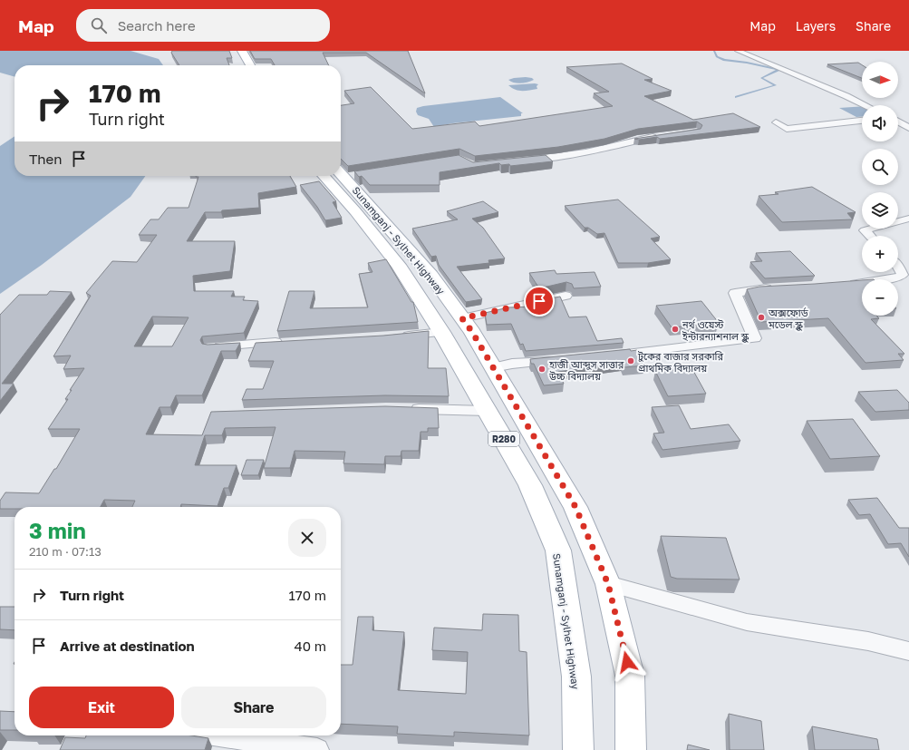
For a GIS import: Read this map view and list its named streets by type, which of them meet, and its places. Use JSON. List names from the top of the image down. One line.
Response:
{"streets":{"main road":["Sunamganj - Sylhet Highway","R280"]},"places":["অক্সফোর্ড মডেল স্কুল","নর্থ ওয়েস্ট ইন্টারন্যাশনাল স্কুল","টুকের বাজার সরকারি প্রাথমিক বিদ্যালয়","হাজী আব্দুস সাত্তার উচ্চ বিদ্যালয়"],"north":"right","page":{"header":"Map","search":"Search here","nav":["Map","Layers","Share"],"map_buttons":["+","−"],"turn":["170 m","Turn right"],"then":"Then","heading":["3 min","210 m · 07:13"],"list":[{"name":"Turn right","value":"170 m"},{"name":"Arrive at destination","value":"40 m"}],"buttons":["Exit","Share"]}}
